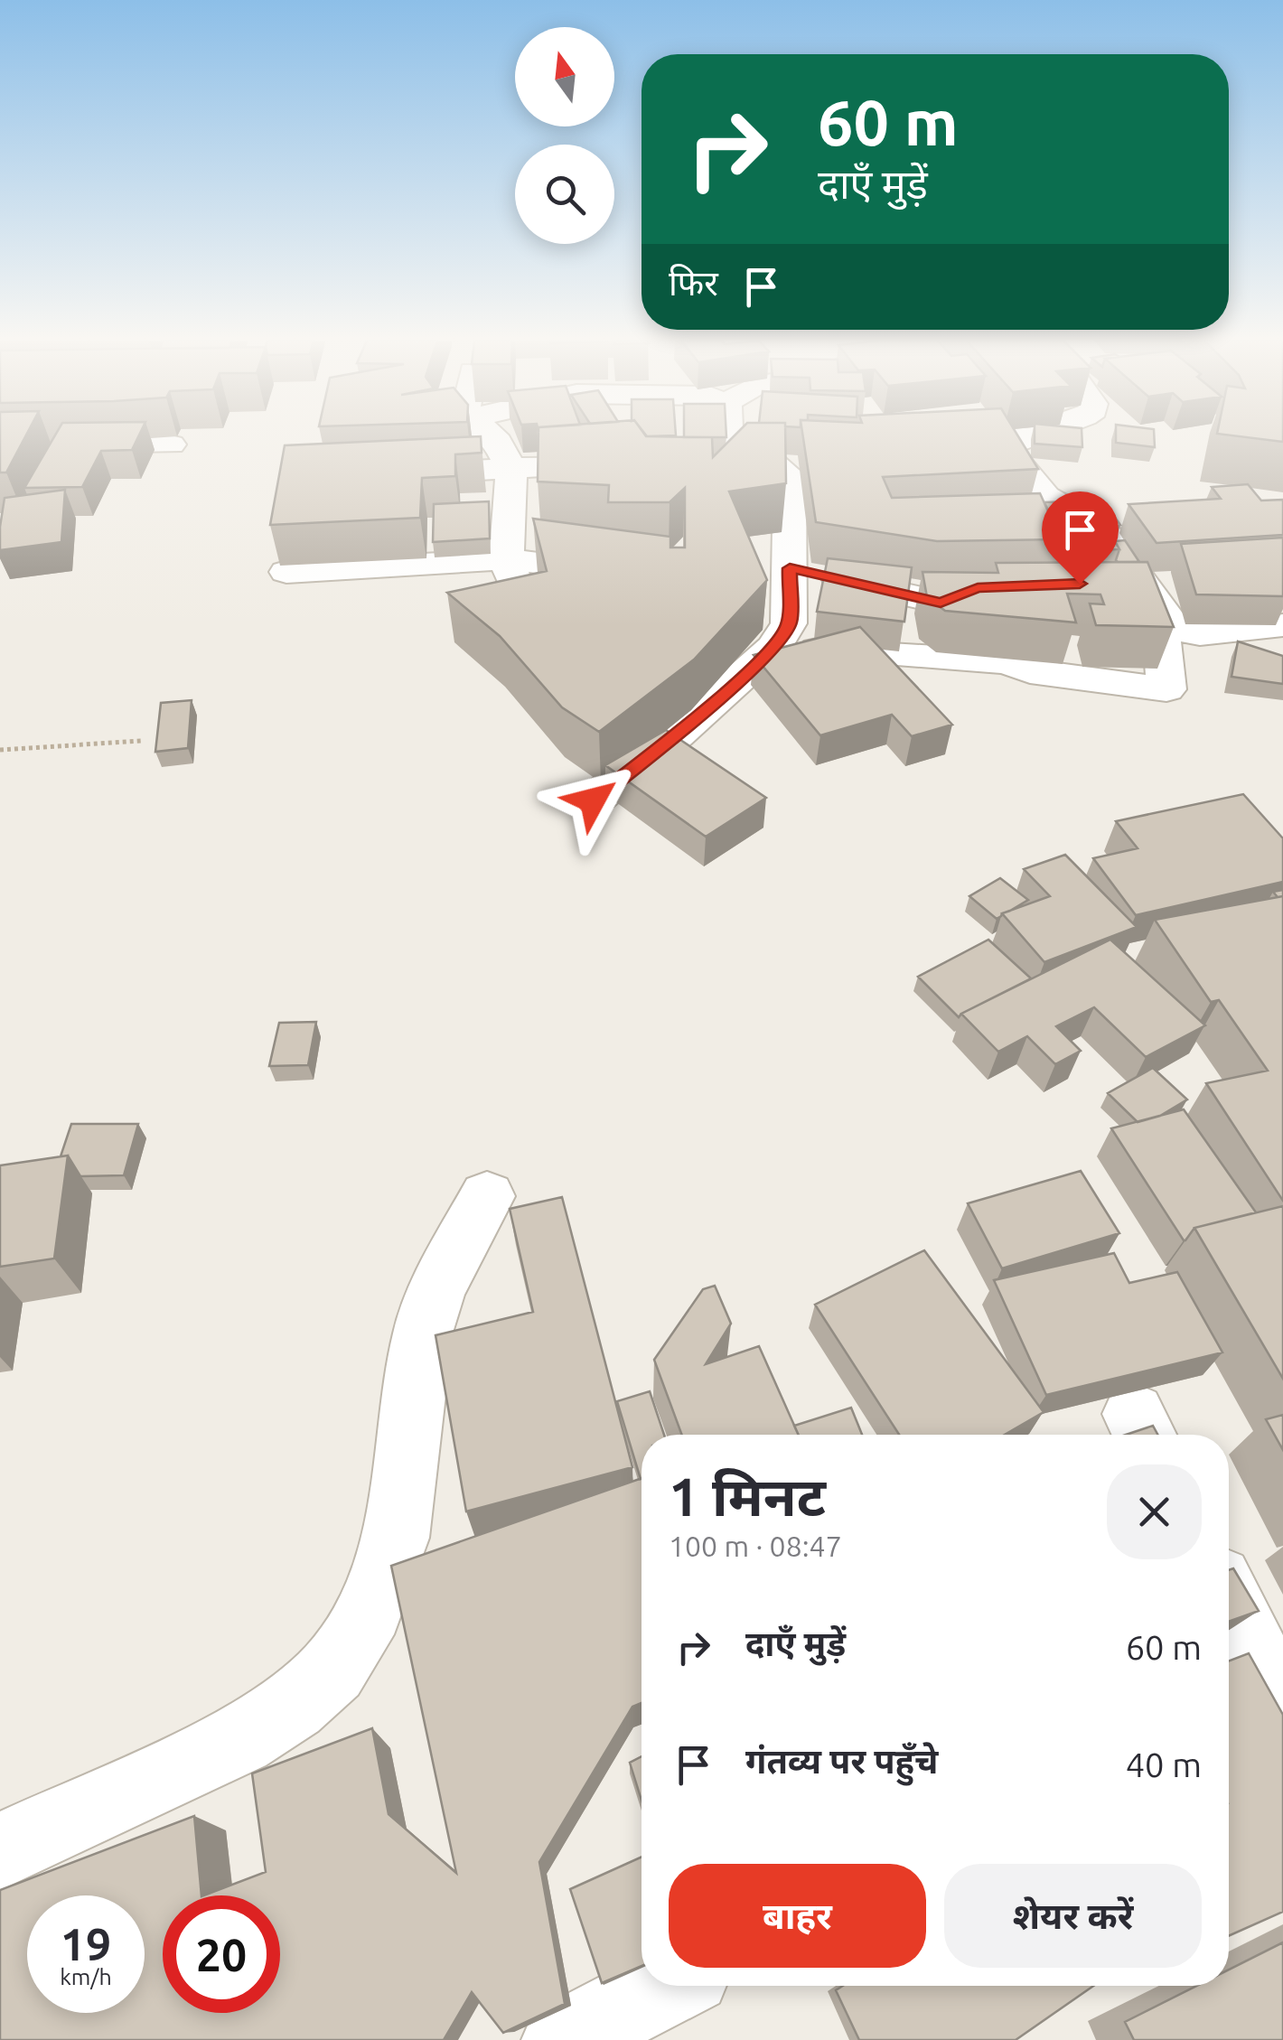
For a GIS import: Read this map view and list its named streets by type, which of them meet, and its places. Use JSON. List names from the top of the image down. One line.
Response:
{"north":"top","page":{"turn":["60 m","दाएँ मुड़ें"],"then":"फिर","heading":["1 मिनट","100 m · 08:47"],"list":[{"name":"दाएँ मुड़ें","value":"60 m"},{"name":"गंतव्य पर पहुँचे","value":"40 m"}],"buttons":["बाहर","शेयर करें"],"speed":"19 km/h","limit":"20"}}
